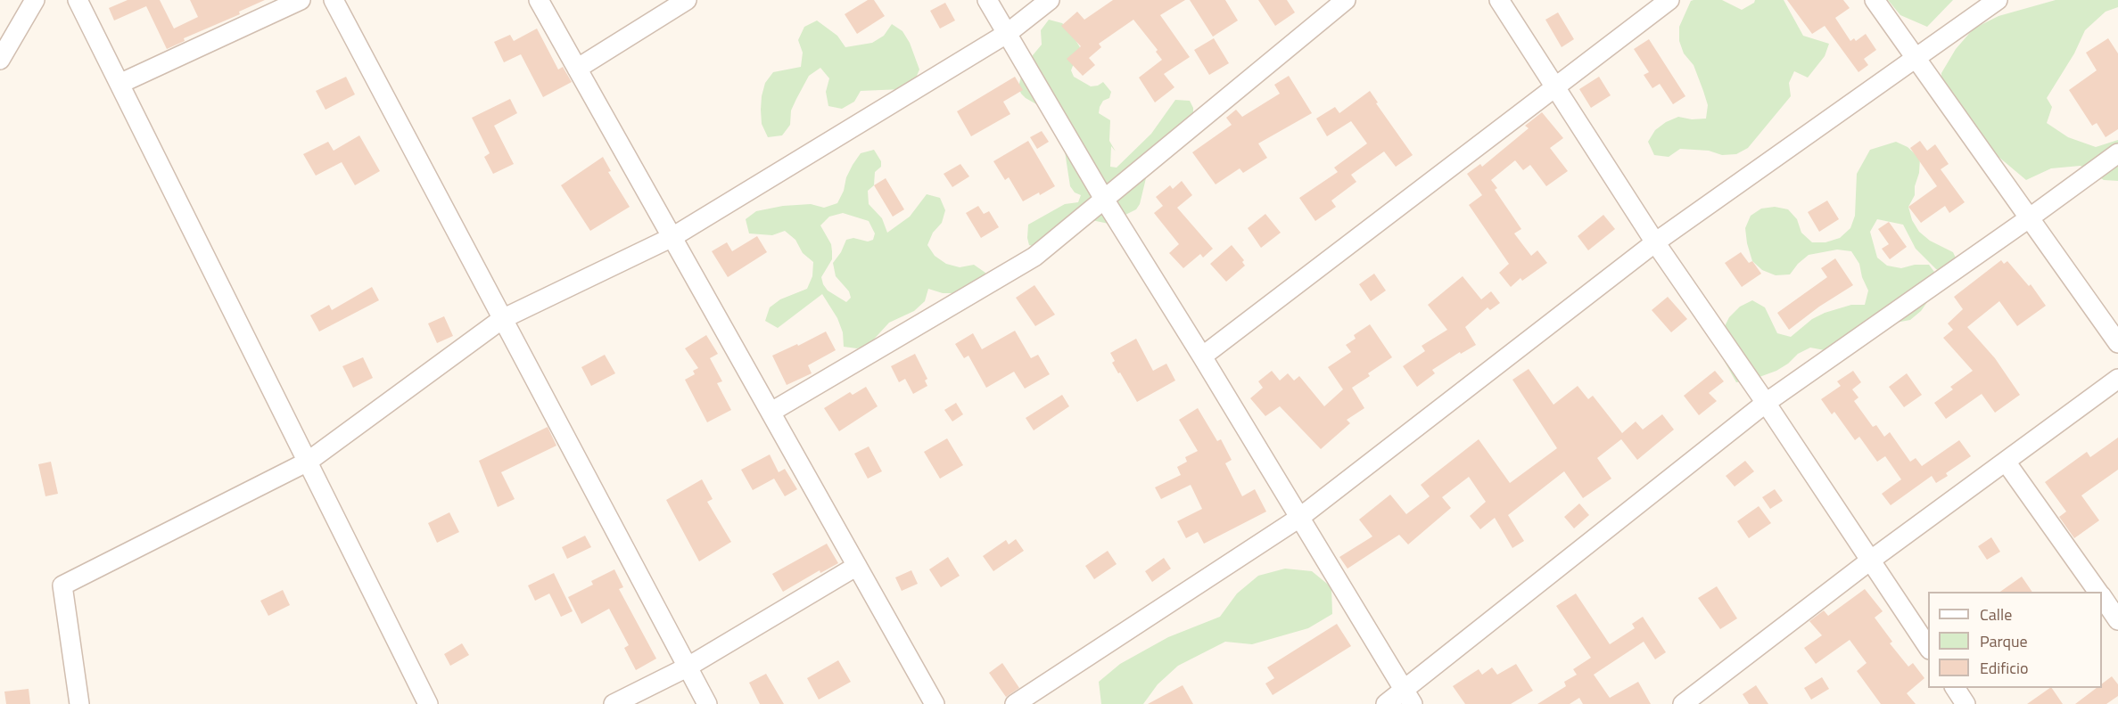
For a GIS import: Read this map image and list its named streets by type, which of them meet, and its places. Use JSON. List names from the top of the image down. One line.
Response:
{"legend":["Calle","Parque","Edificio"]}
